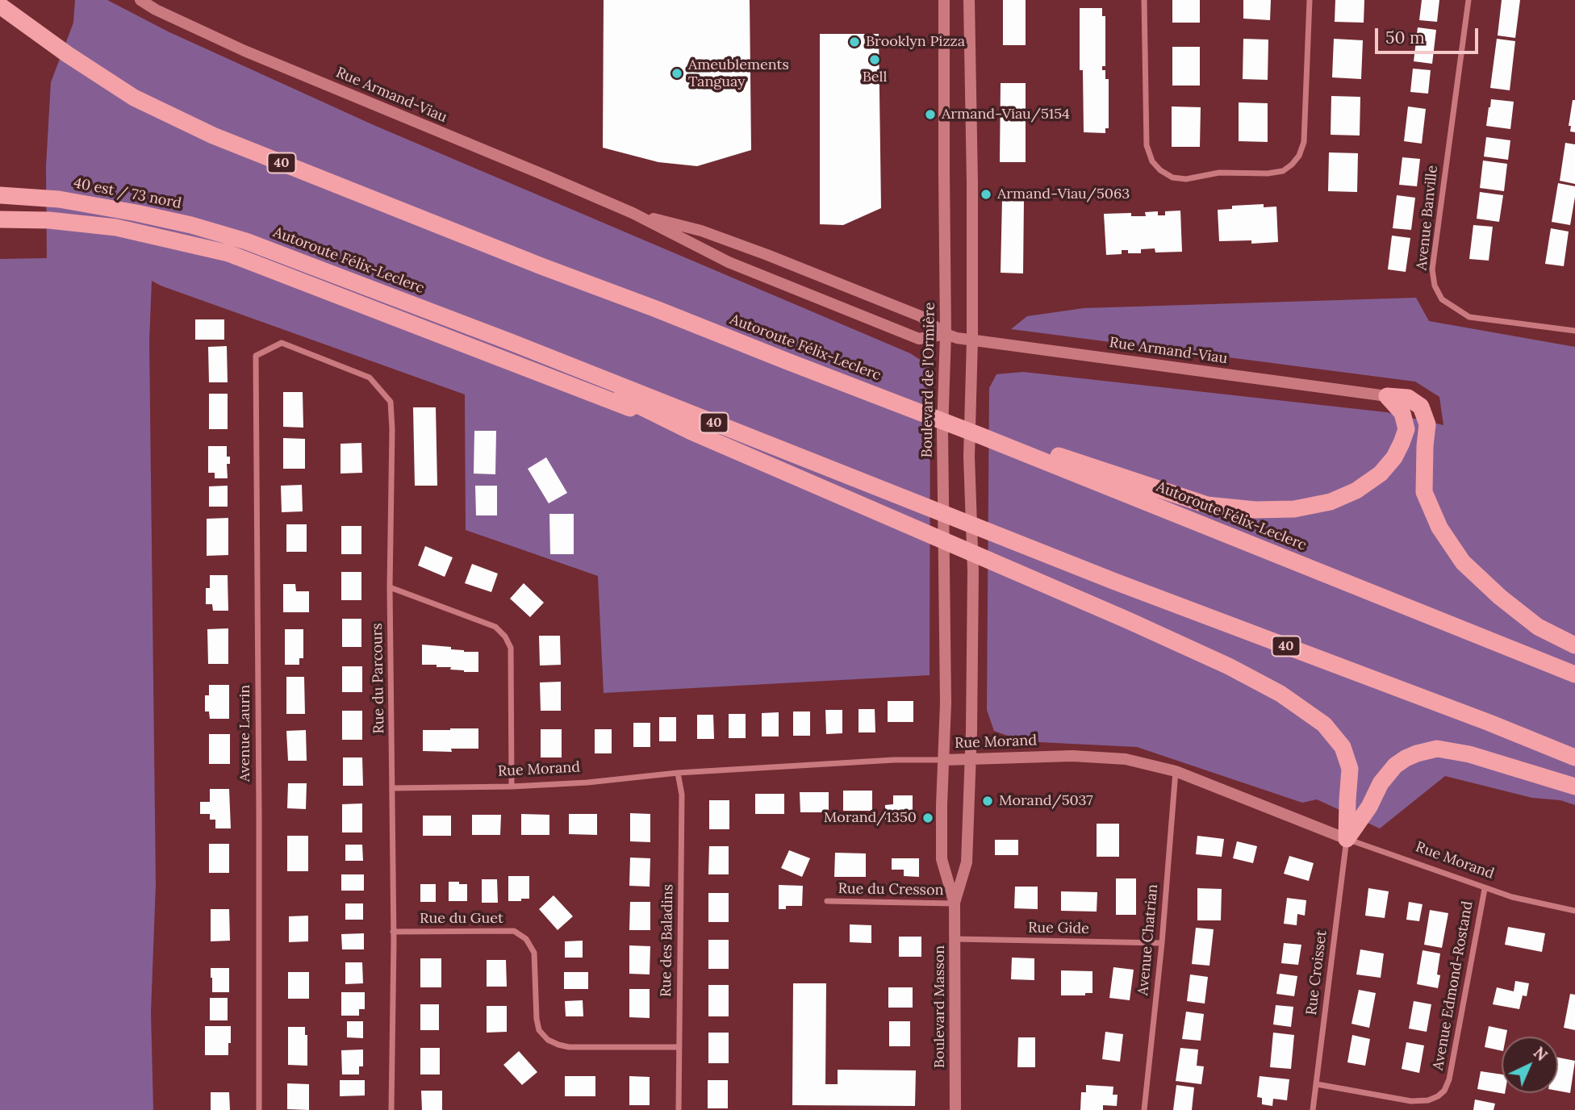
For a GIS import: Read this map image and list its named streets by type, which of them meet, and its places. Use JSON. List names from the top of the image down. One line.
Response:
{"streets":{"highway":["40","40 est / 73 nord","Autoroute Félix-Leclerc"],"street":["Rue Armand-Viau","Avenue Banville","Boulevard de l'Ormière","Rue du Parcours","Avenue Laurin","Rue Morand","Rue du Cresson","Rue du Guet","Rue Gide","Avenue Chatrian","Rue des Baladins","Rue Croisset","Avenue Edmond-Rostand","Boulevard Masson"]},"crossings":[["Rue Armand-Viau","Boulevard de l'Ormière"],["40","Autoroute Félix-Leclerc"],["40 est / 73 nord","Autoroute Félix-Leclerc"],["Boulevard de l'Ormière","Rue Morand"],["Boulevard de l'Ormière","Boulevard Masson"],["Rue du Parcours","Avenue Laurin"],["Rue du Parcours","Rue Morand"],["Rue du Parcours","Rue du Guet"],["Rue Morand","Avenue Chatrian"],["Rue Morand","Rue des Baladins"],["Rue Morand","Rue Croisset"],["Rue Morand","Avenue Edmond-Rostand"],["Rue Morand","Boulevard Masson"],["Rue du Cresson","Boulevard Masson"],["Rue du Guet","Rue des Baladins"],["Rue Gide","Avenue Chatrian"],["Rue Gide","Boulevard Masson"],["Rue Croisset","Avenue Edmond-Rostand"]],"places":["Brooklyn Pizza","Bell","Ameublements Tanguay","Armand-Viau/5154","Armand-Viau/5063","Morand/5037","Morand/1350"],"scale_bar":"50 m","north":"top right"}
